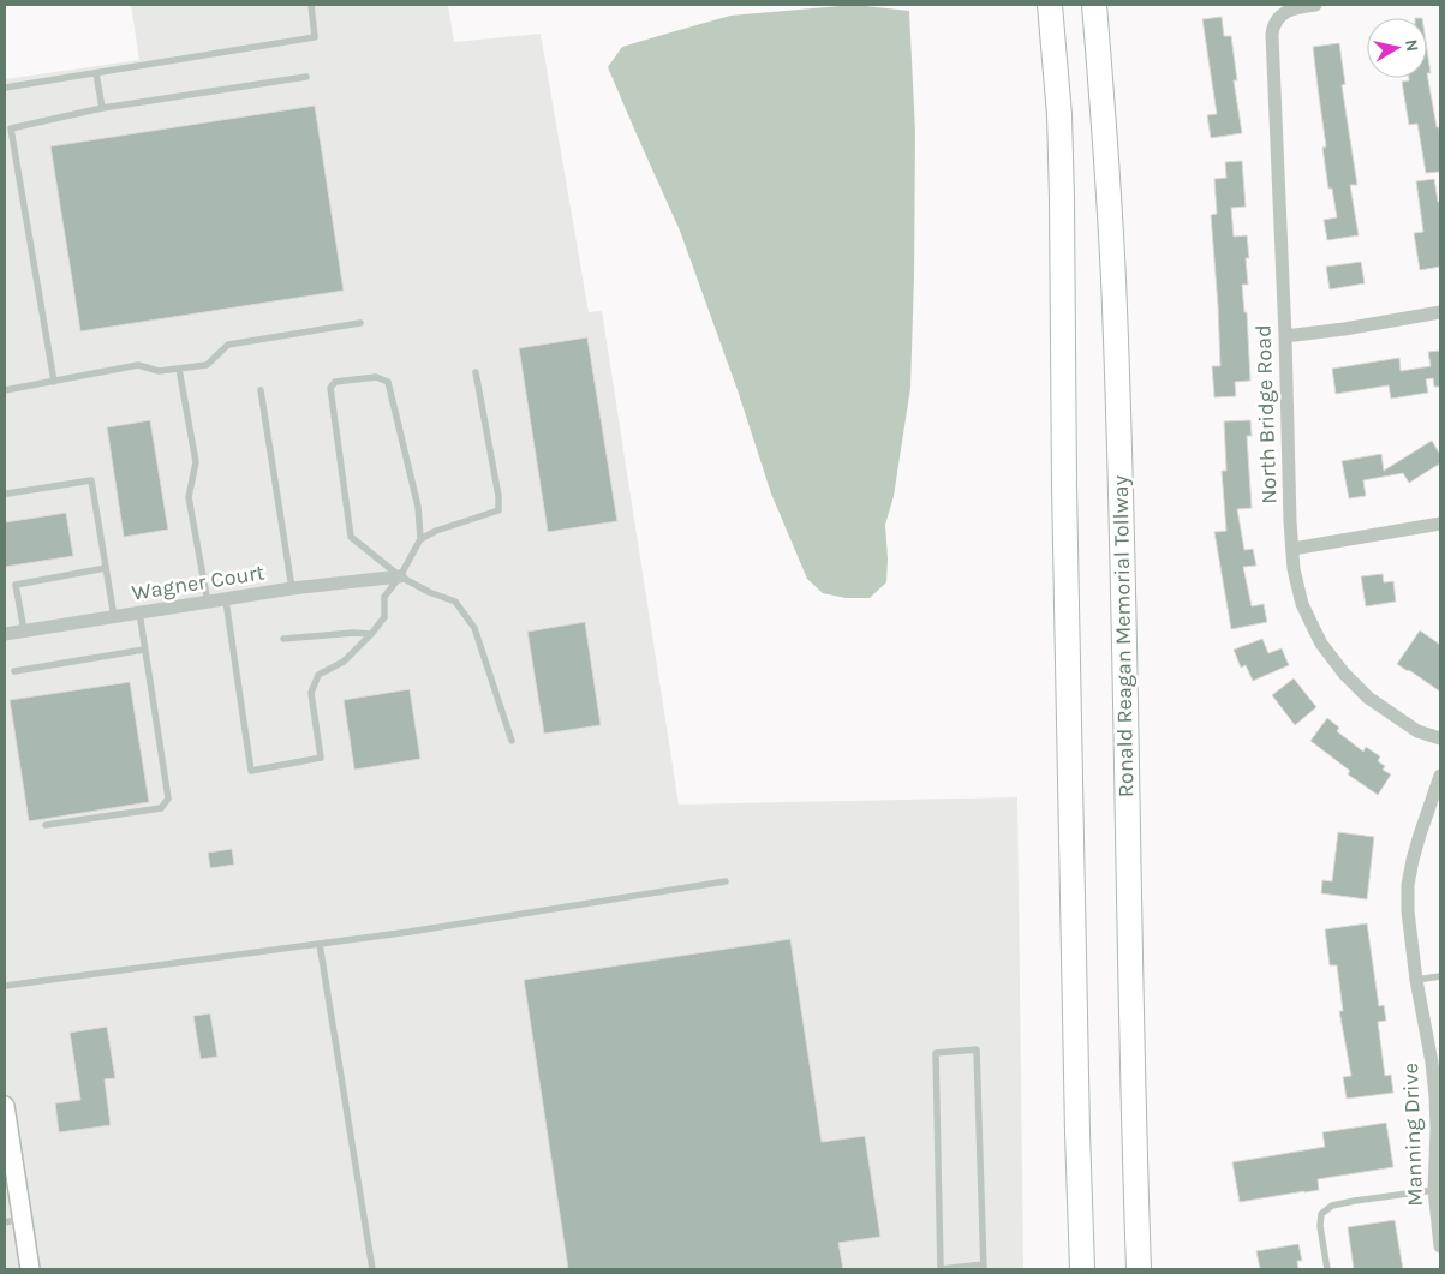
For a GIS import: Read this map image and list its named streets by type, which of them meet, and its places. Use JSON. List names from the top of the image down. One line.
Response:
{"streets":{"highway":["Ronald Reagan Memorial Tollway"],"street":["North Bridge Road","Wagner Court","Manning Drive"]},"north":"right"}
